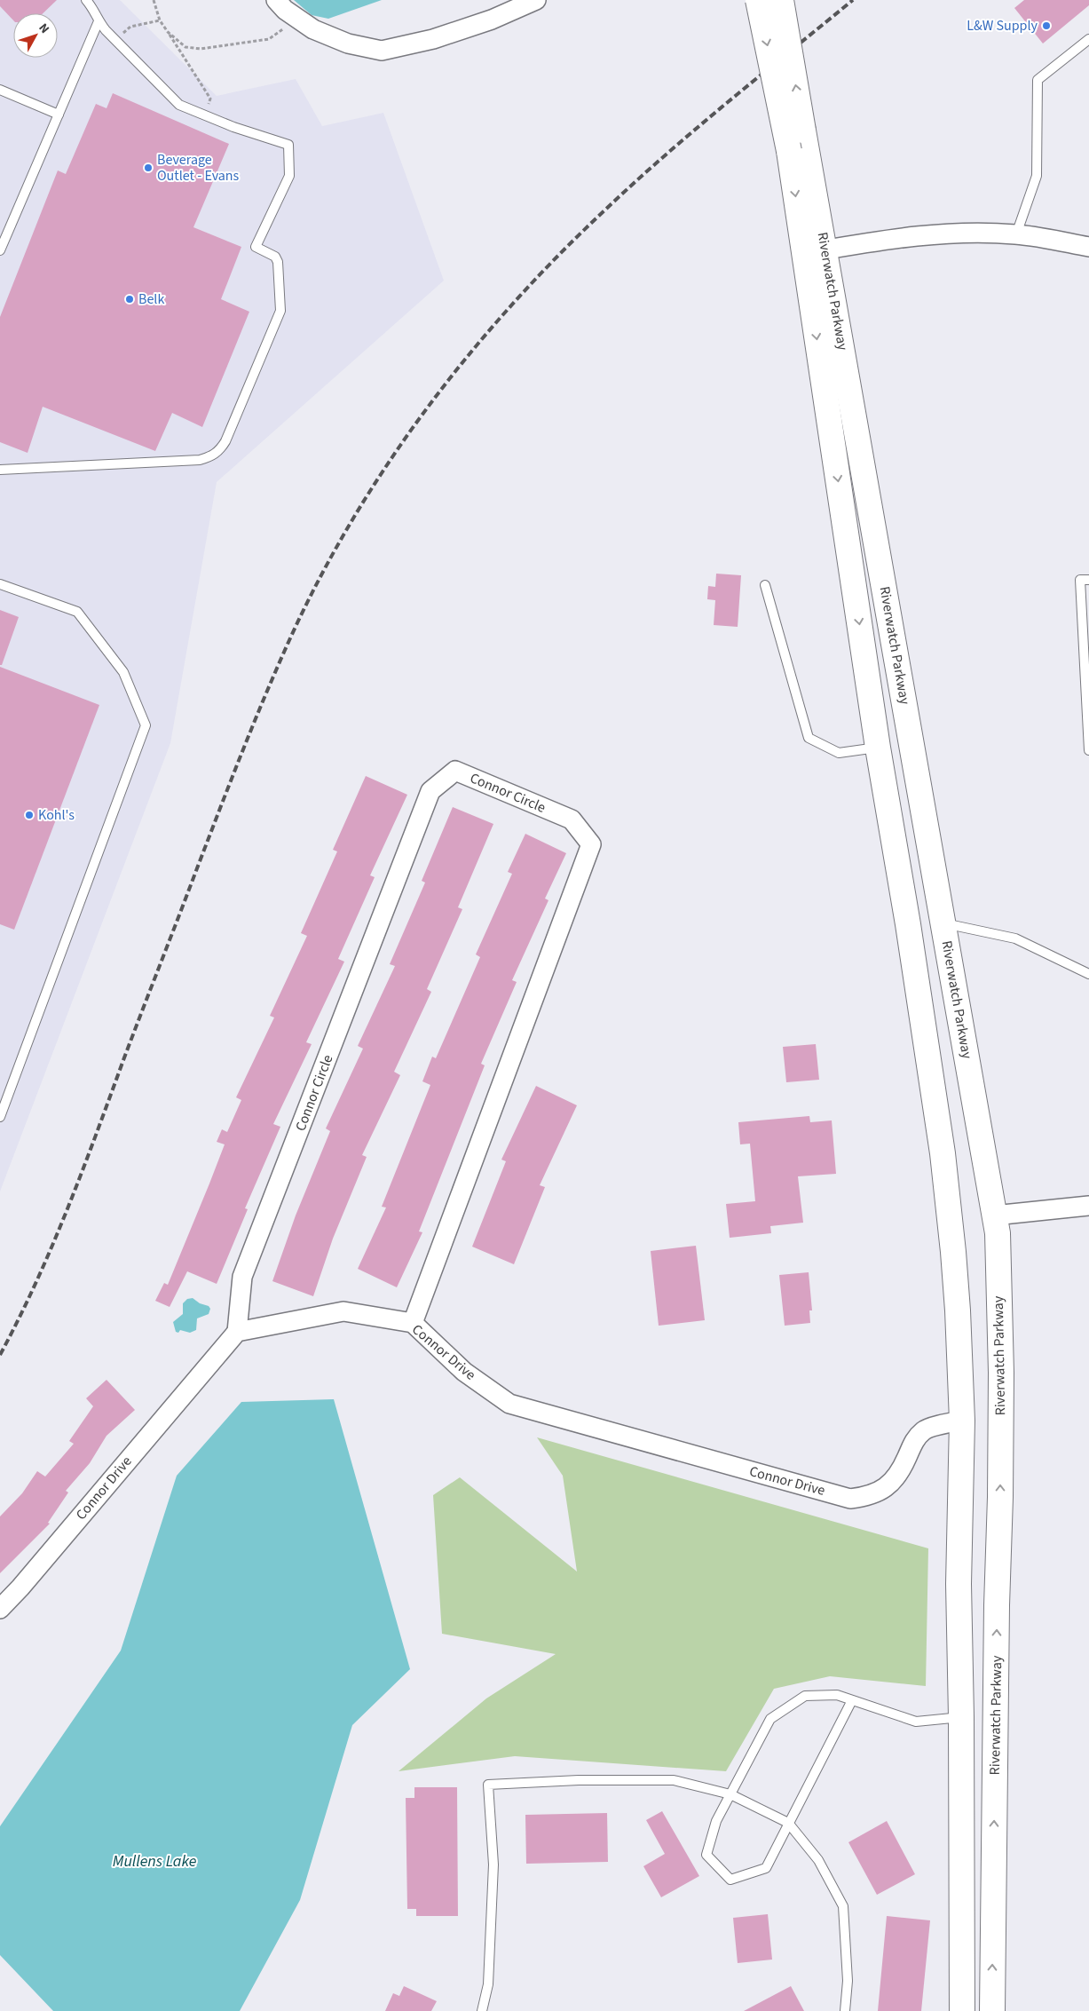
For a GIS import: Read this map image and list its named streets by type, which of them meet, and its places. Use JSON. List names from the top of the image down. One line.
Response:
{"streets":{"main road":["Riverwatch Parkway"],"street":["Connor Circle","Connor Drive"]},"crossings":[["Riverwatch Parkway","Connor Drive"],["Connor Circle","Connor Drive"]],"water":["Mullens Lake"],"places":["L&W Supply","Beverage Outlet - Evans","Belk","Kohl's"],"north":"top right"}
